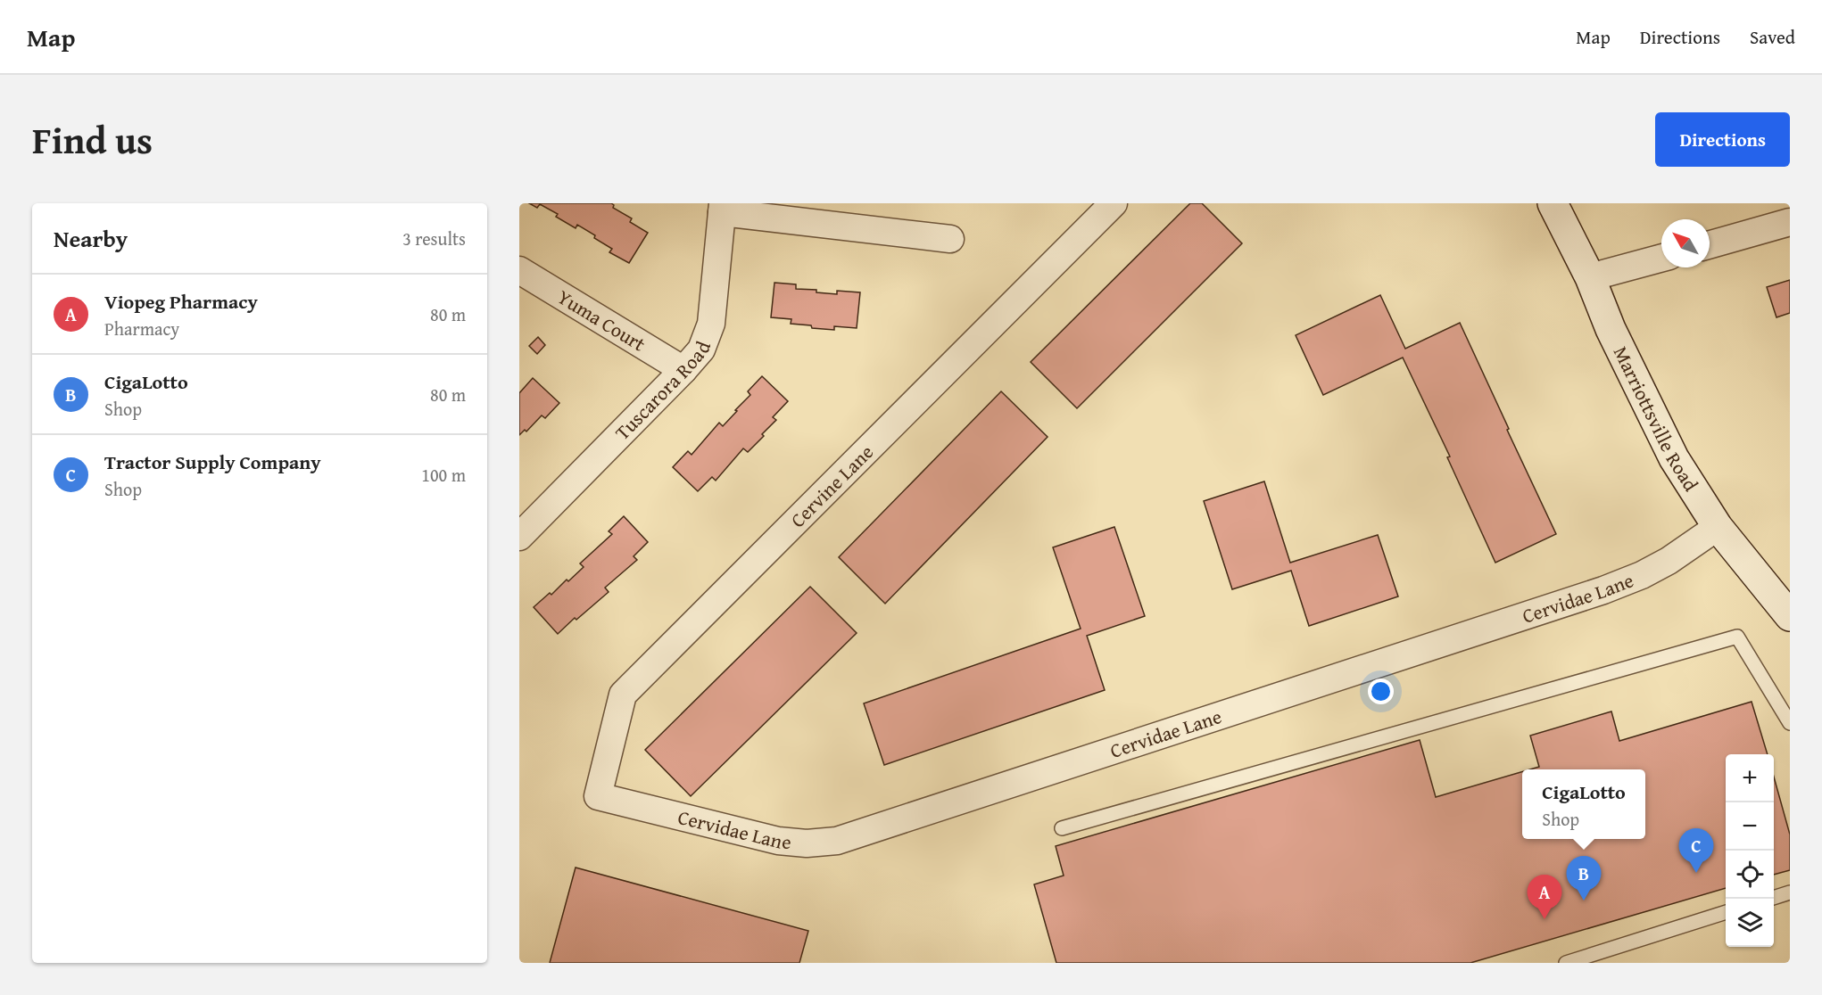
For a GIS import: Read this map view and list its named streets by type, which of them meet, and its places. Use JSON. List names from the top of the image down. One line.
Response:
{"streets":{"main road":["Marriottsville Road"],"street":["Yuma Court","Tuscarora Road","Cervine Lane","Cervidae Lane"]},"crossings":[["Yuma Court","Tuscarora Road"],["Marriottsville Road","Cervidae Lane"],["Cervine Lane","Cervidae Lane"]],"north":"top left","page":{"header":"Map","nav":["Map","Directions","Saved"],"title":"Find us","buttons":"Directions","heading":["Nearby","3 results"],"list":[{"mark":"A","name":"Viopeg Pharmacy","note":"Pharmacy","value":"80 m"},{"mark":"B","name":"CigaLotto","note":"Shop","value":"80 m"},{"mark":"C","name":"Tractor Supply Company","note":"Shop","value":"100 m"}],"map_buttons":["+","−"],"popup":["CigaLotto","Shop"],"pins":["C","B","A"]}}
